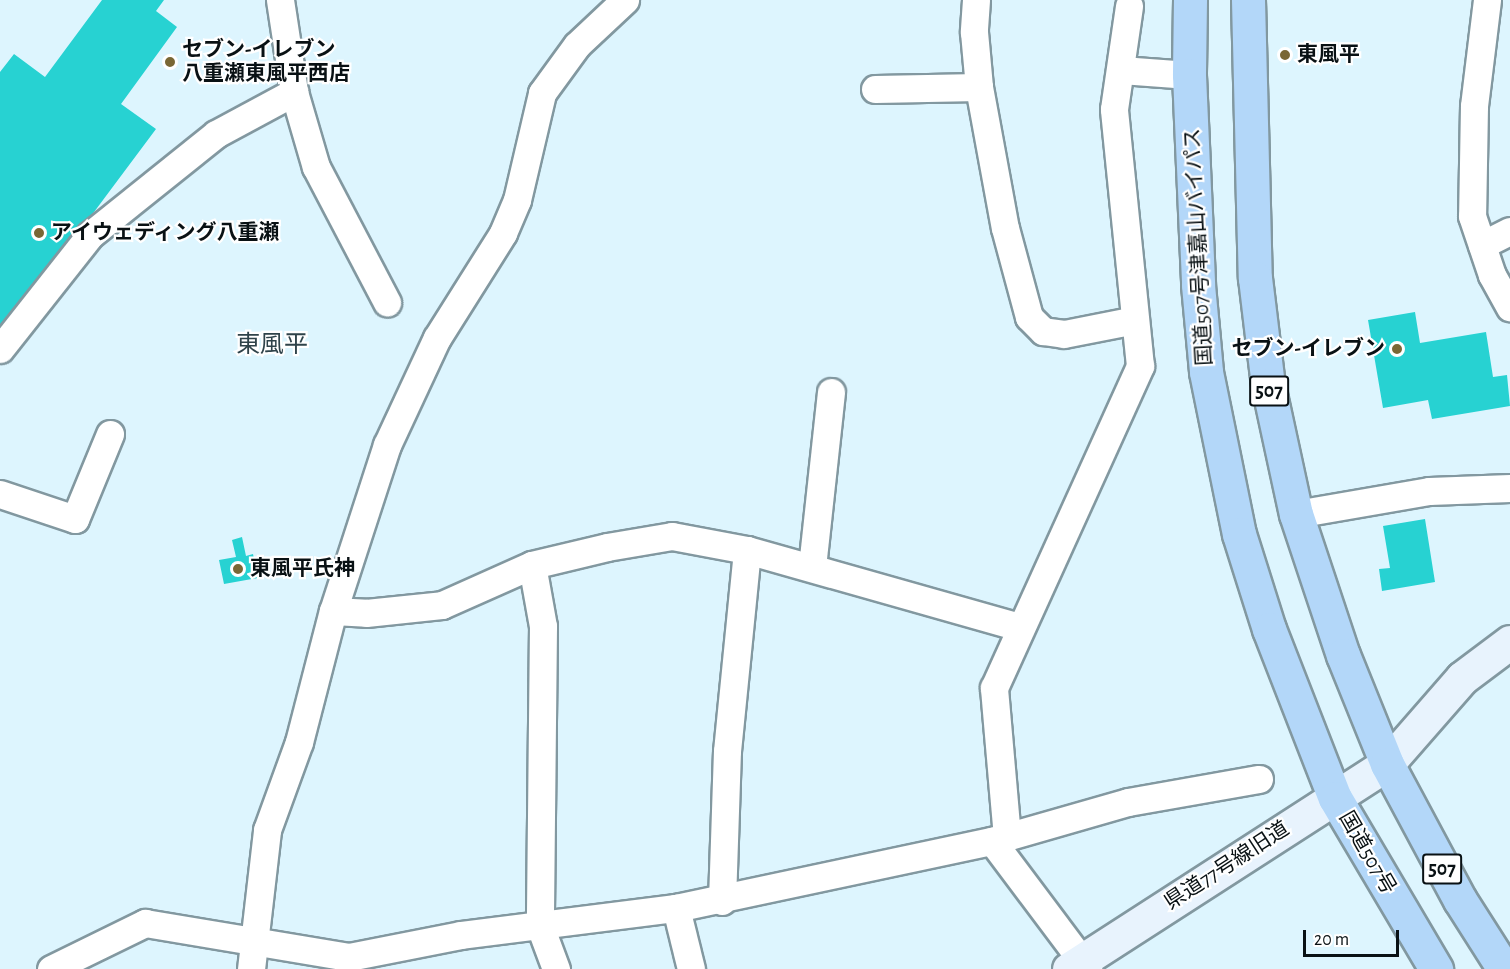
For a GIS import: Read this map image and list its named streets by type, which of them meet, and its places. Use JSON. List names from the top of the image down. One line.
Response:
{"streets":{"highway":["国道507号津嘉山バイパス","507","国道507号"],"street":["県道77号線旧道"]},"crossings":[["国道507号津嘉山バイパス","国道507号"],["国道507号津嘉山バイパス","県道77号線旧道"],["507","県道77号線旧道"],["国道507号","県道77号線旧道"]],"districts":["東風平"],"places":["東風平","セブン-イレブン 八重瀬東風平西店","アイウェディング八重瀬","セブン-イレブン","東風平氏神"],"scale_bar":"20 m"}
